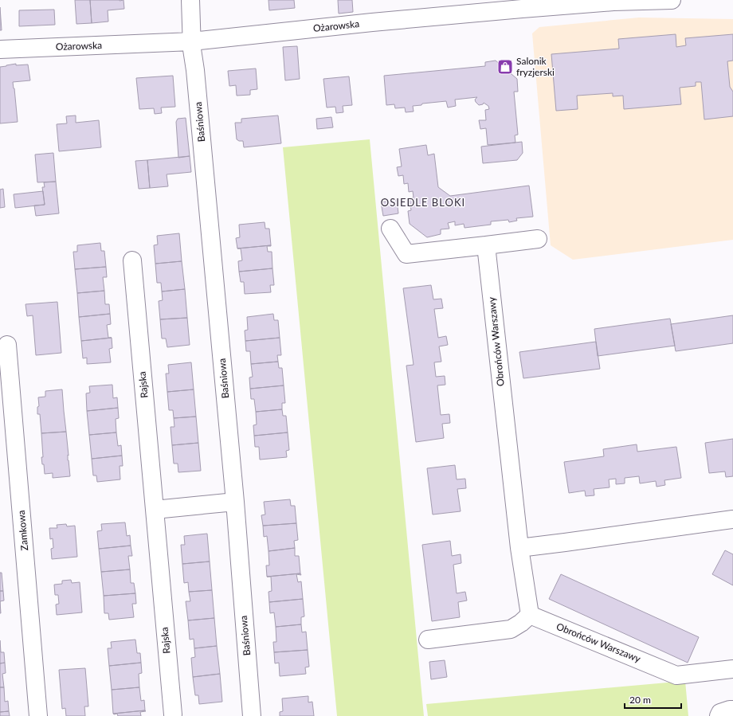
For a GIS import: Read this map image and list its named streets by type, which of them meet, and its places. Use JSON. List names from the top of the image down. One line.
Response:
{"streets":{"street":["Ożarowska","Baśniowa","Obrońców Warszawy","Rajska","Zamkowa"]},"crossings":[["Ożarowska","Baśniowa"]],"districts":["OSIEDLE BLOKI"],"places":{"shop":["Salonik fryzjerski"]},"scale_bar":"20 m"}
